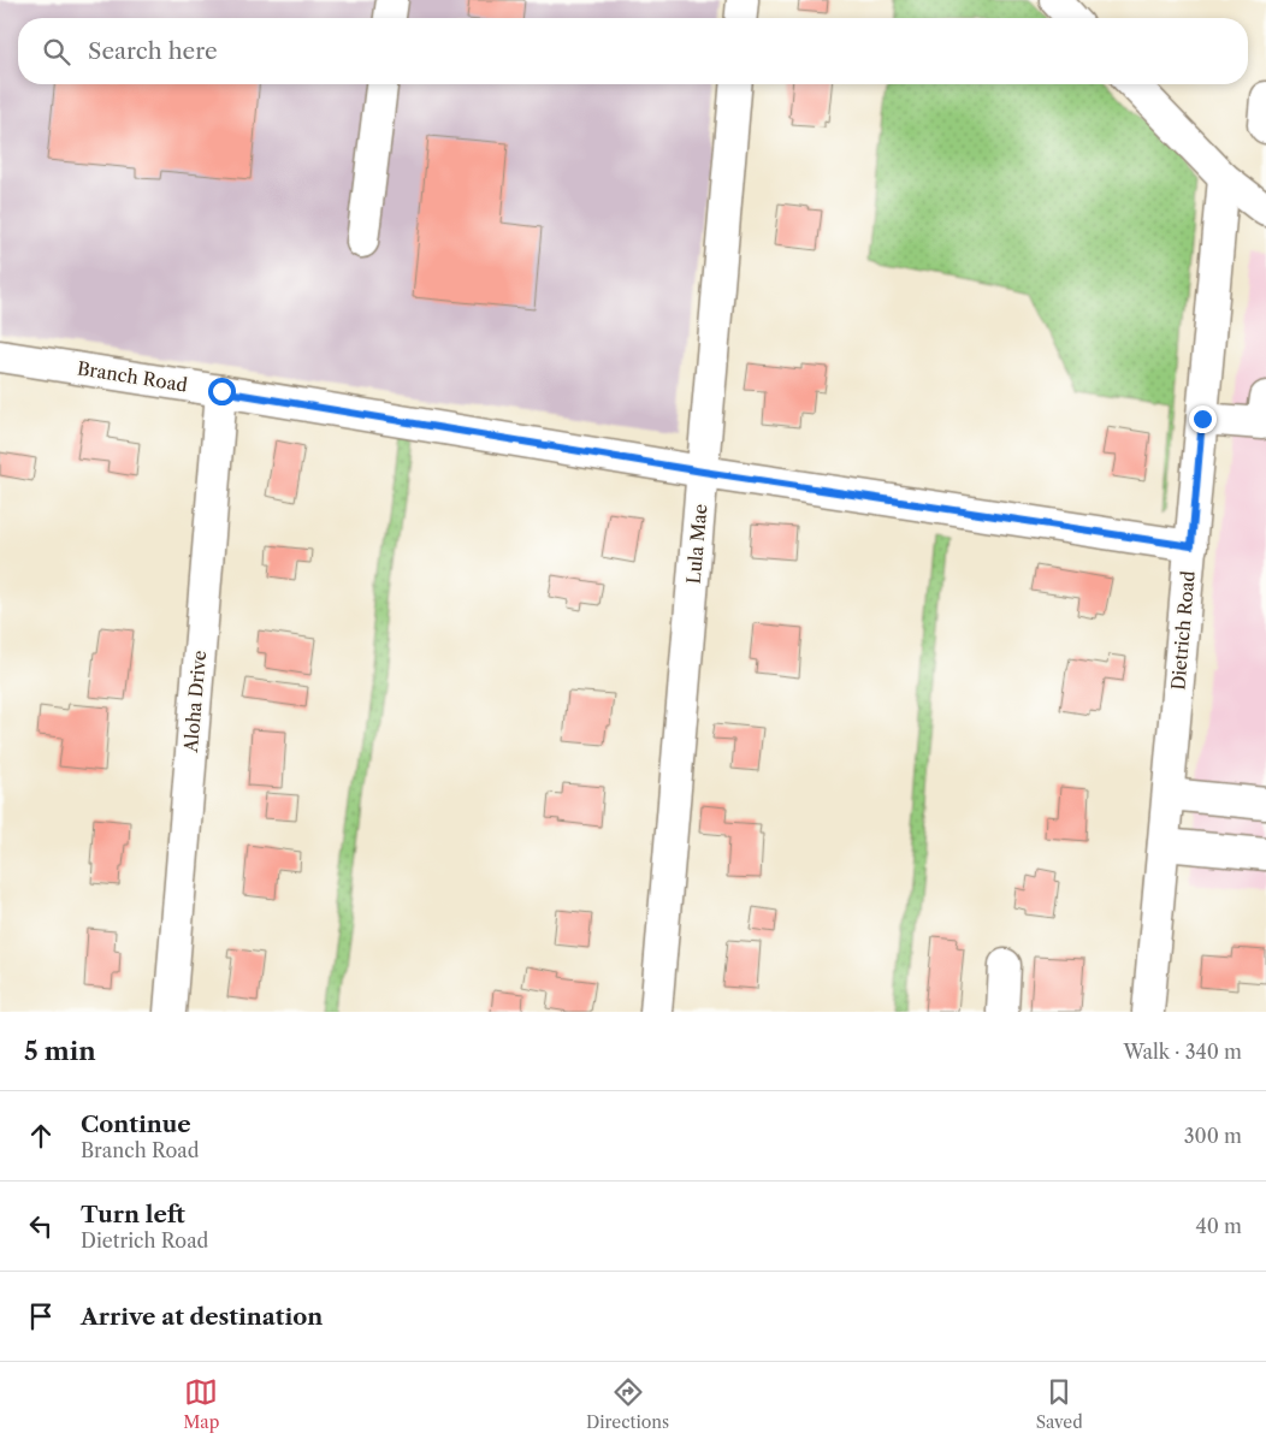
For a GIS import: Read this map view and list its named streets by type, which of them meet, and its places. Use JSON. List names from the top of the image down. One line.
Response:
{"streets":{"street":["Branch Road","Lula Mae","Dietrich Road","Aloha Drive"]},"crossings":[["Branch Road","Lula Mae"],["Branch Road","Dietrich Road"],["Branch Road","Aloha Drive"]],"page":{"search":"Search here","heading":["5 min","Walk · 340 m"],"list":[["Continue","Branch Road","300 m"],["Turn left","Dietrich Road","40 m"],"Arrive at destination"],"nav":["Map","Directions","Saved"]}}
